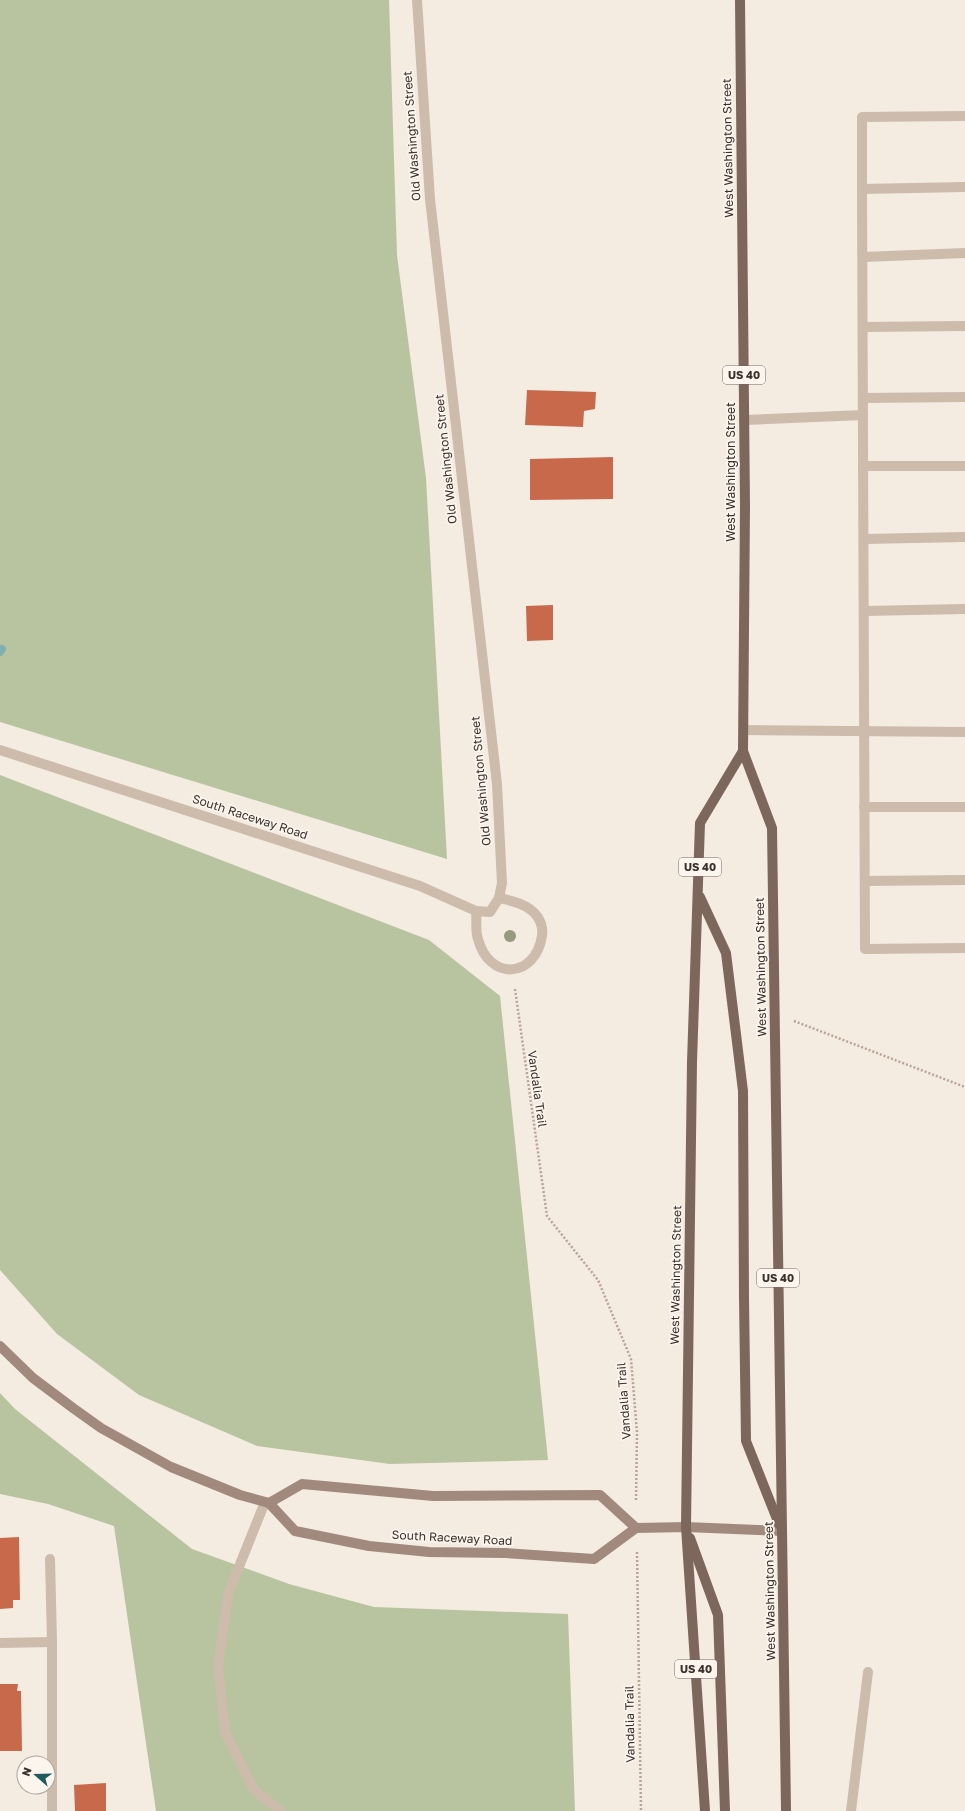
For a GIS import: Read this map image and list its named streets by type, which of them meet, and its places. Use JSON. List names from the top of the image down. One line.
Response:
{"streets":{"main road":["West Washington Street","US 40","South Raceway Road"],"street":["Old Washington Street"],"path":["Vandalia Trail"]},"crossings":[["Old Washington Street","South Raceway Road"],["Old Washington Street","Vandalia Trail"],["South Raceway Road","Vandalia Trail"]],"north":"left"}
